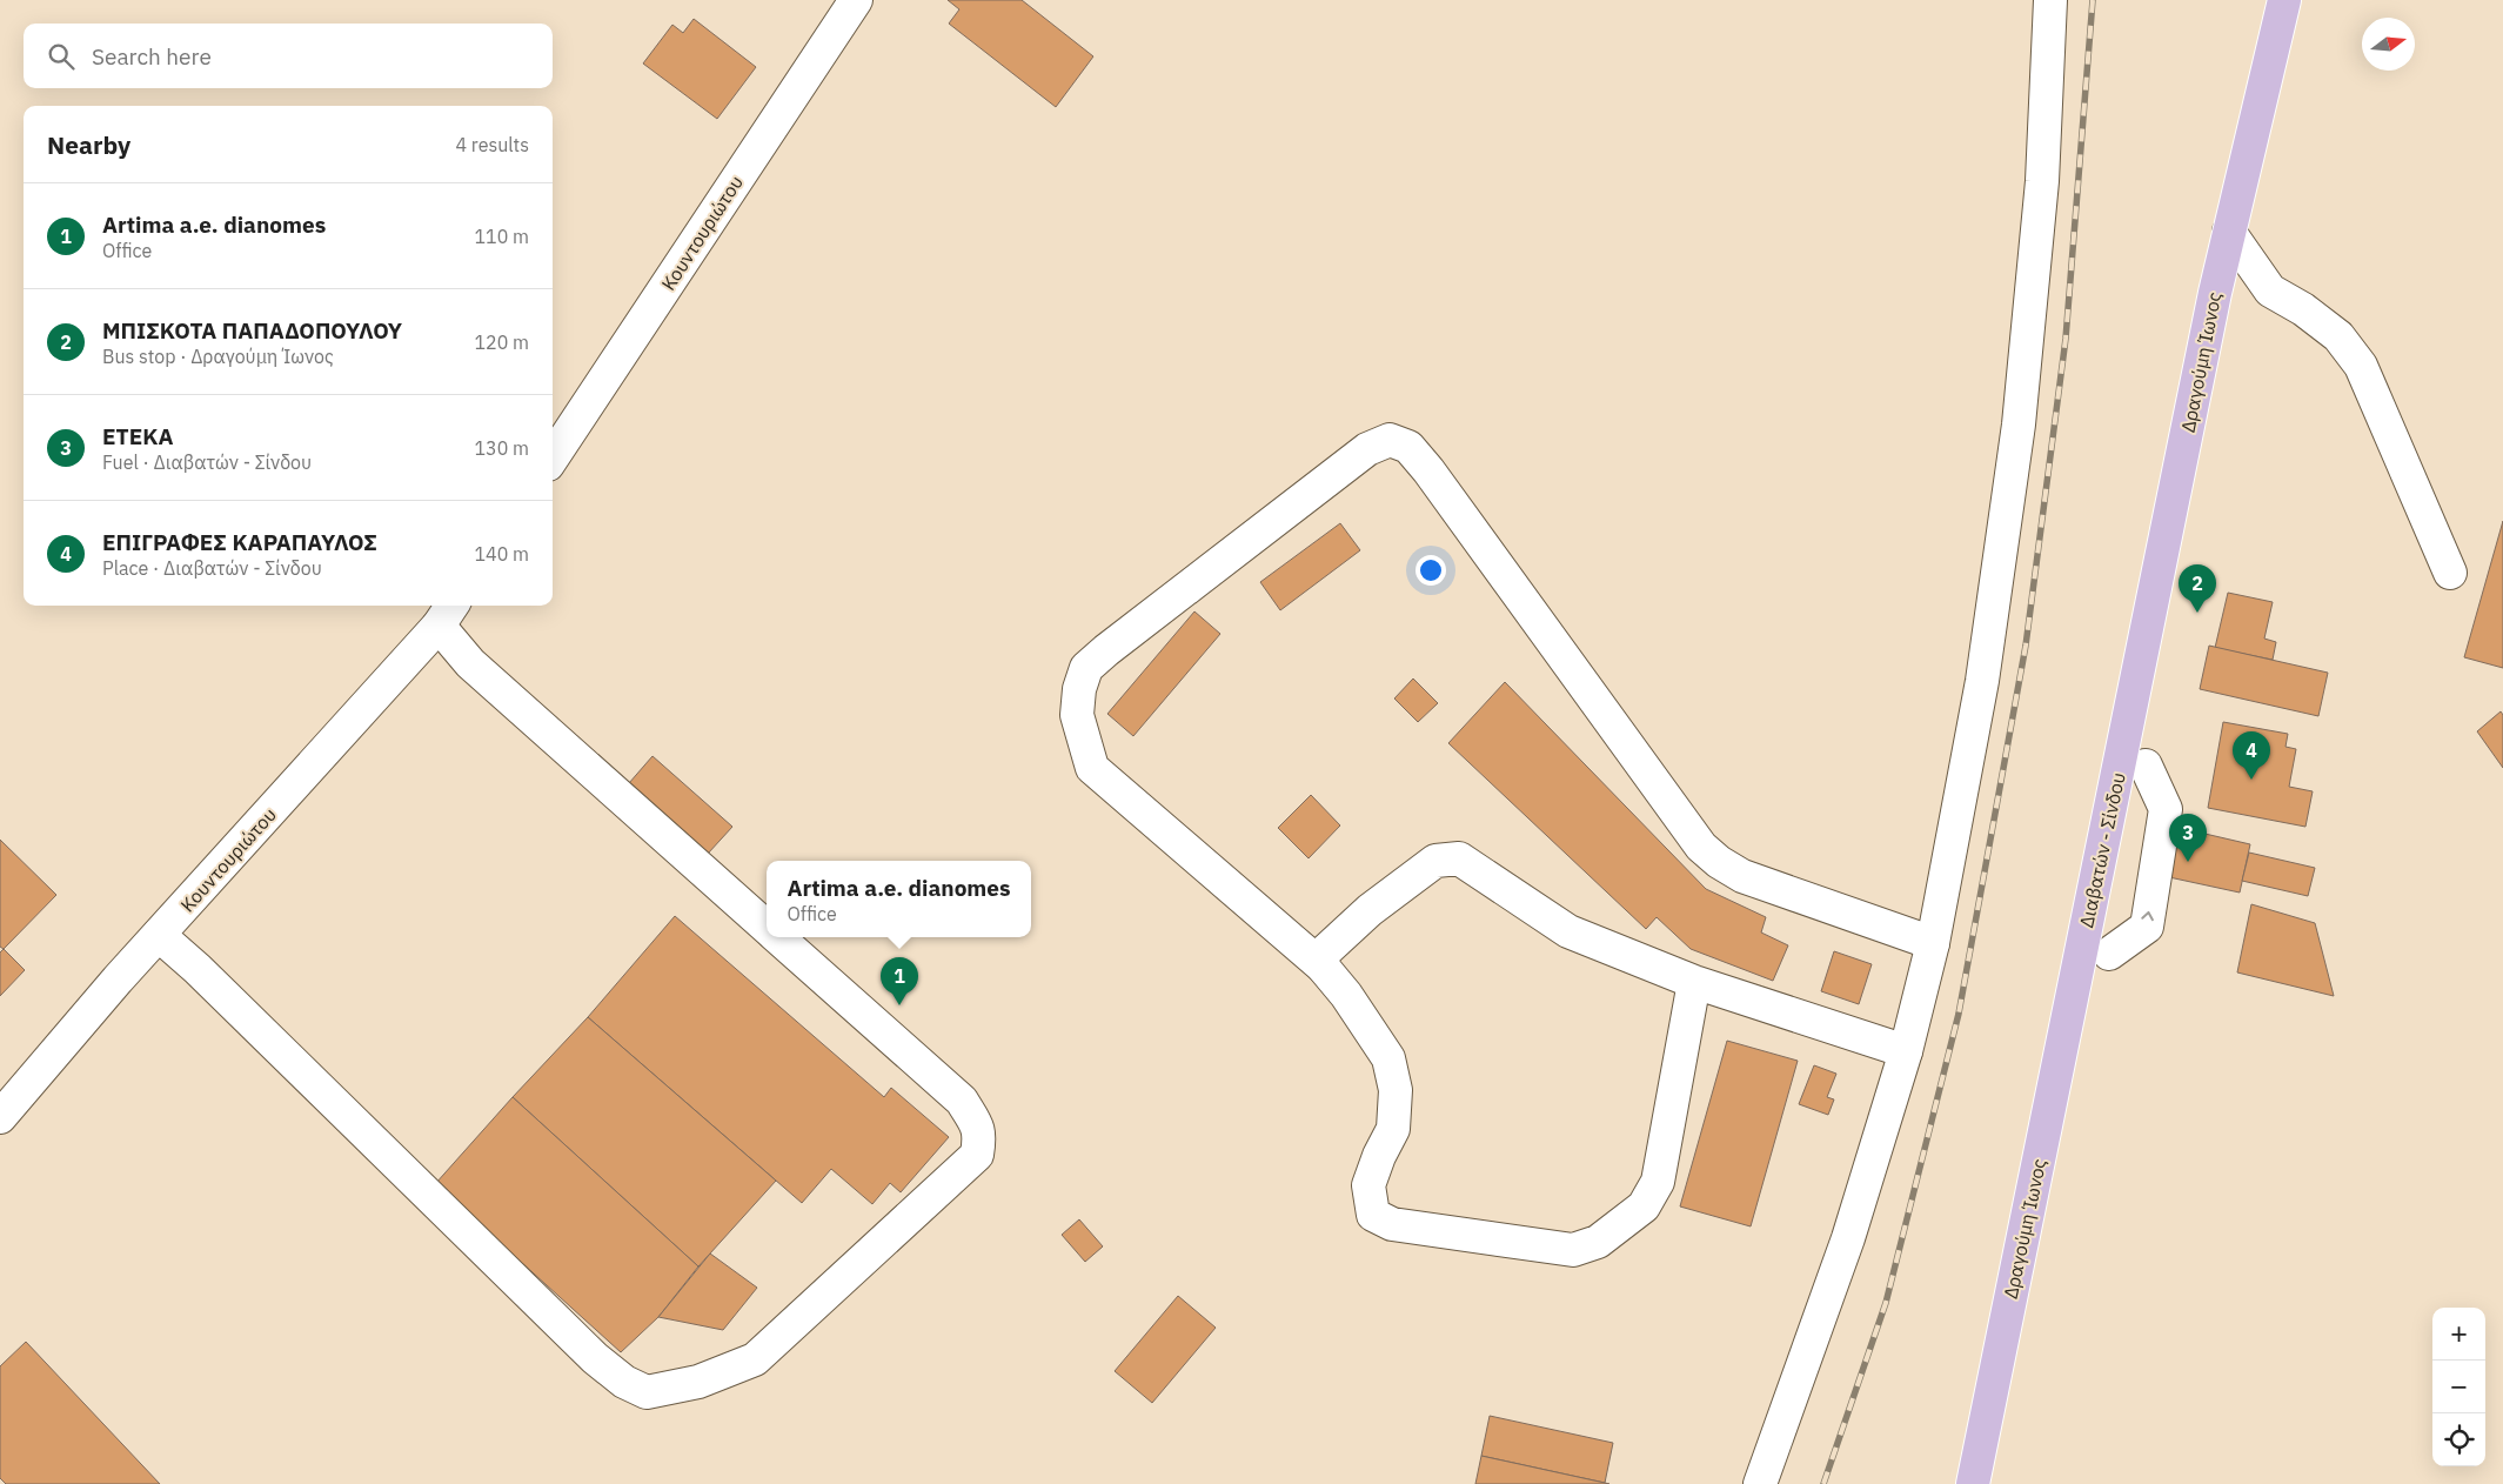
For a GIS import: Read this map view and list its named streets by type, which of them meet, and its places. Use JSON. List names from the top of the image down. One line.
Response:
{"streets":{"main road":["Δραγούμη Ίωνος","Διαβατών - Σίνδου"],"street":["Κουντουριώτου"]},"crossings":[["Δραγούμη Ίωνος","Διαβατών - Σίνδου"]],"north":"right","page":{"search":"Search here","heading":["Nearby","4 results"],"list":[{"mark":"1","name":"Artima a.e. dianomes","note":"Office","value":"110 m"},{"mark":"2","name":"ΜΠΙΣΚΟΤΑ ΠΑΠΑΔΟΠΟΥΛΟΥ","note":"Bus stop · Δραγούμη Ίωνος","value":"120 m"},{"mark":"3","name":"ΕΤΕΚΑ","note":"Fuel · Διαβατών - Σίνδου","value":"130 m"},{"mark":"4","name":"ΕΠΙΓΡΑΦΕΣ ΚΑΡΑΠΑΥΛΟΣ","note":"Place · Διαβατών - Σίνδου","value":"140 m"}],"pins":["2","4","3","1"],"popup":["Artima a.e. dianomes","Office"],"map_buttons":["+","−"]}}
